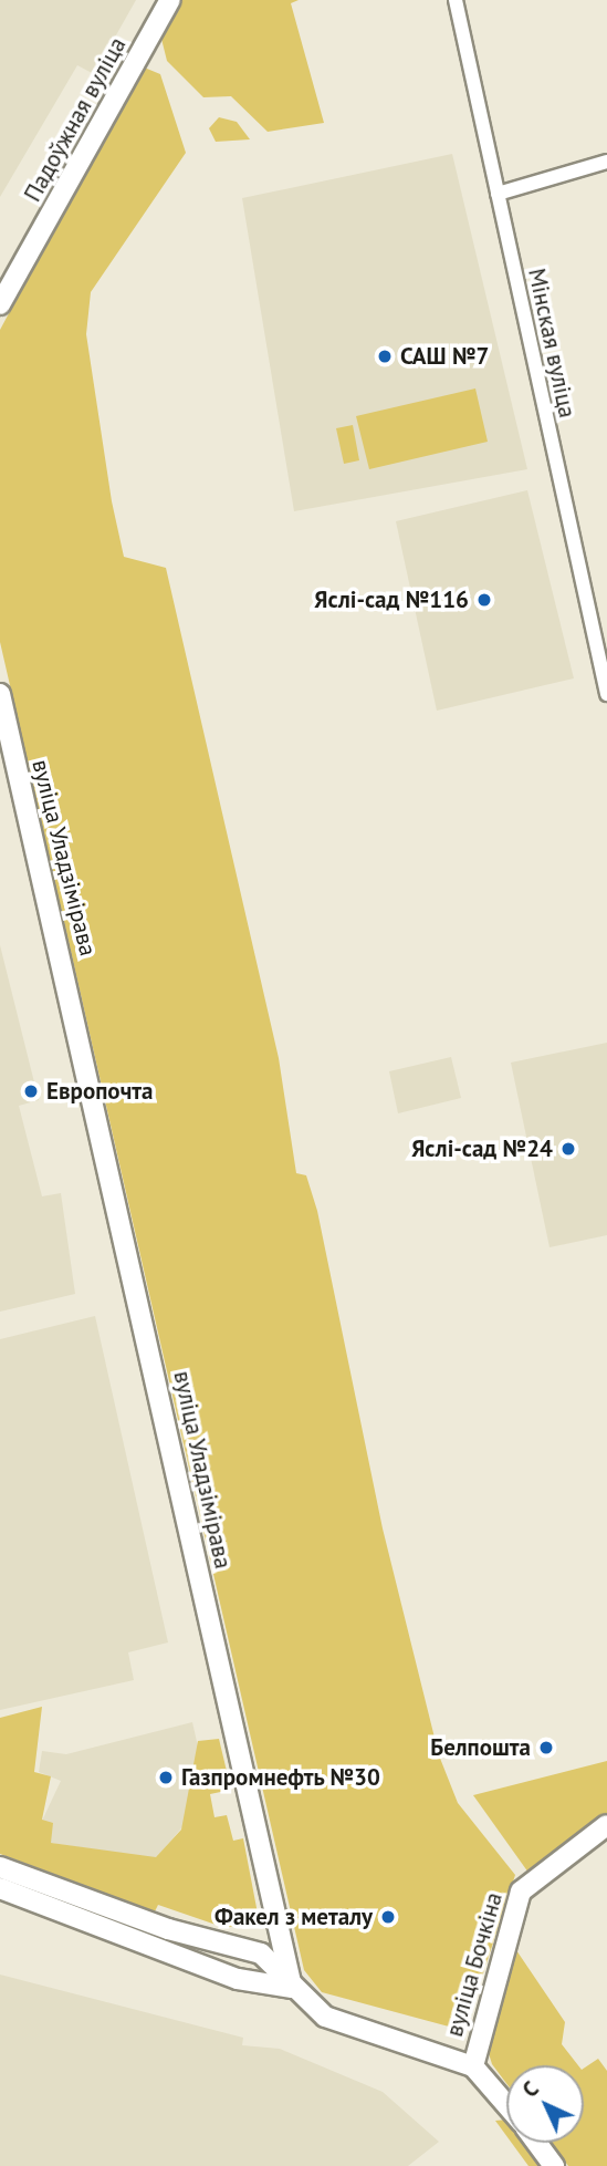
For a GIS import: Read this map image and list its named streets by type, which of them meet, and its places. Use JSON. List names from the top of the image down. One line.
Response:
{"streets":{"main road":["Падоўжная вуліца","вуліца Уладзімірава","вуліца Бочкіна"],"street":["Мінская вуліца"]},"places":["САШ №7","Яслі-сад №116","Европочта","Яслі-сад №24","Белпошта","Газпромнефть №30","Факел з металу"],"north":"top left"}
